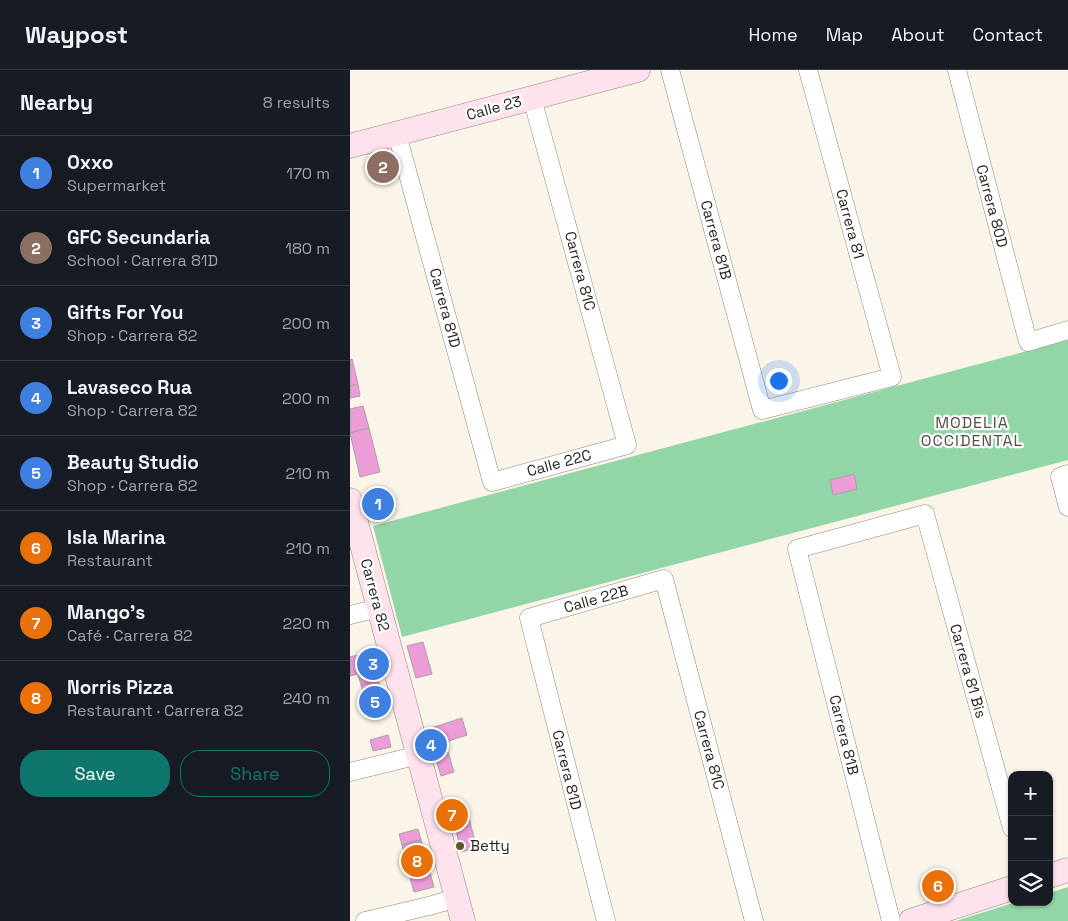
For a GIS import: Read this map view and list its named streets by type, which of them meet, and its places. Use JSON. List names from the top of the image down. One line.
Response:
{"streets":{"street":["Calle 23","Carrera 80D","Carrera 81","Carrera 81B","Carrera 81C","Carrera 81D","Calle 22C","Carrera 82","Calle 22B","Carrera 81 Bis"]},"crossings":[["Calle 23","Carrera 81C"],["Calle 23","Carrera 81D"],["Carrera 81","Carrera 81B"],["Carrera 81B","Carrera 81 Bis"],["Carrera 81C","Calle 22C"],["Carrera 81C","Calle 22B"],["Carrera 81D","Calle 22C"],["Carrera 81D","Calle 22B"]],"districts":["MODELIA OCCIDENTAL"],"places":["Betty"],"page":{"header":"Waypost","nav":["Home","Map","About","Contact"],"heading":["Nearby","8 results"],"list":[{"mark":"1","name":"Oxxo","note":"Supermarket","value":"170 m"},{"mark":"2","name":"GFC Secundaria","note":"School · Carrera 81D","value":"180 m"},{"mark":"3","name":"Gifts For You","note":"Shop · Carrera 82","value":"200 m"},{"mark":"4","name":"Lavaseco Rua","note":"Shop · Carrera 82","value":"200 m"},{"mark":"5","name":"Beauty Studio","note":"Shop · Carrera 82","value":"210 m"},{"mark":"6","name":"Isla Marina","note":"Restaurant","value":"210 m"},{"mark":"7","name":"Mango's","note":"Café · Carrera 82","value":"220 m"},{"mark":"8","name":"Norris Pizza","note":"Restaurant · Carrera 82","value":"240 m"}],"pins":["2","1","3","5","4","7","8","6"],"buttons":["Save","Share"],"map_buttons":["+","−"]}}
